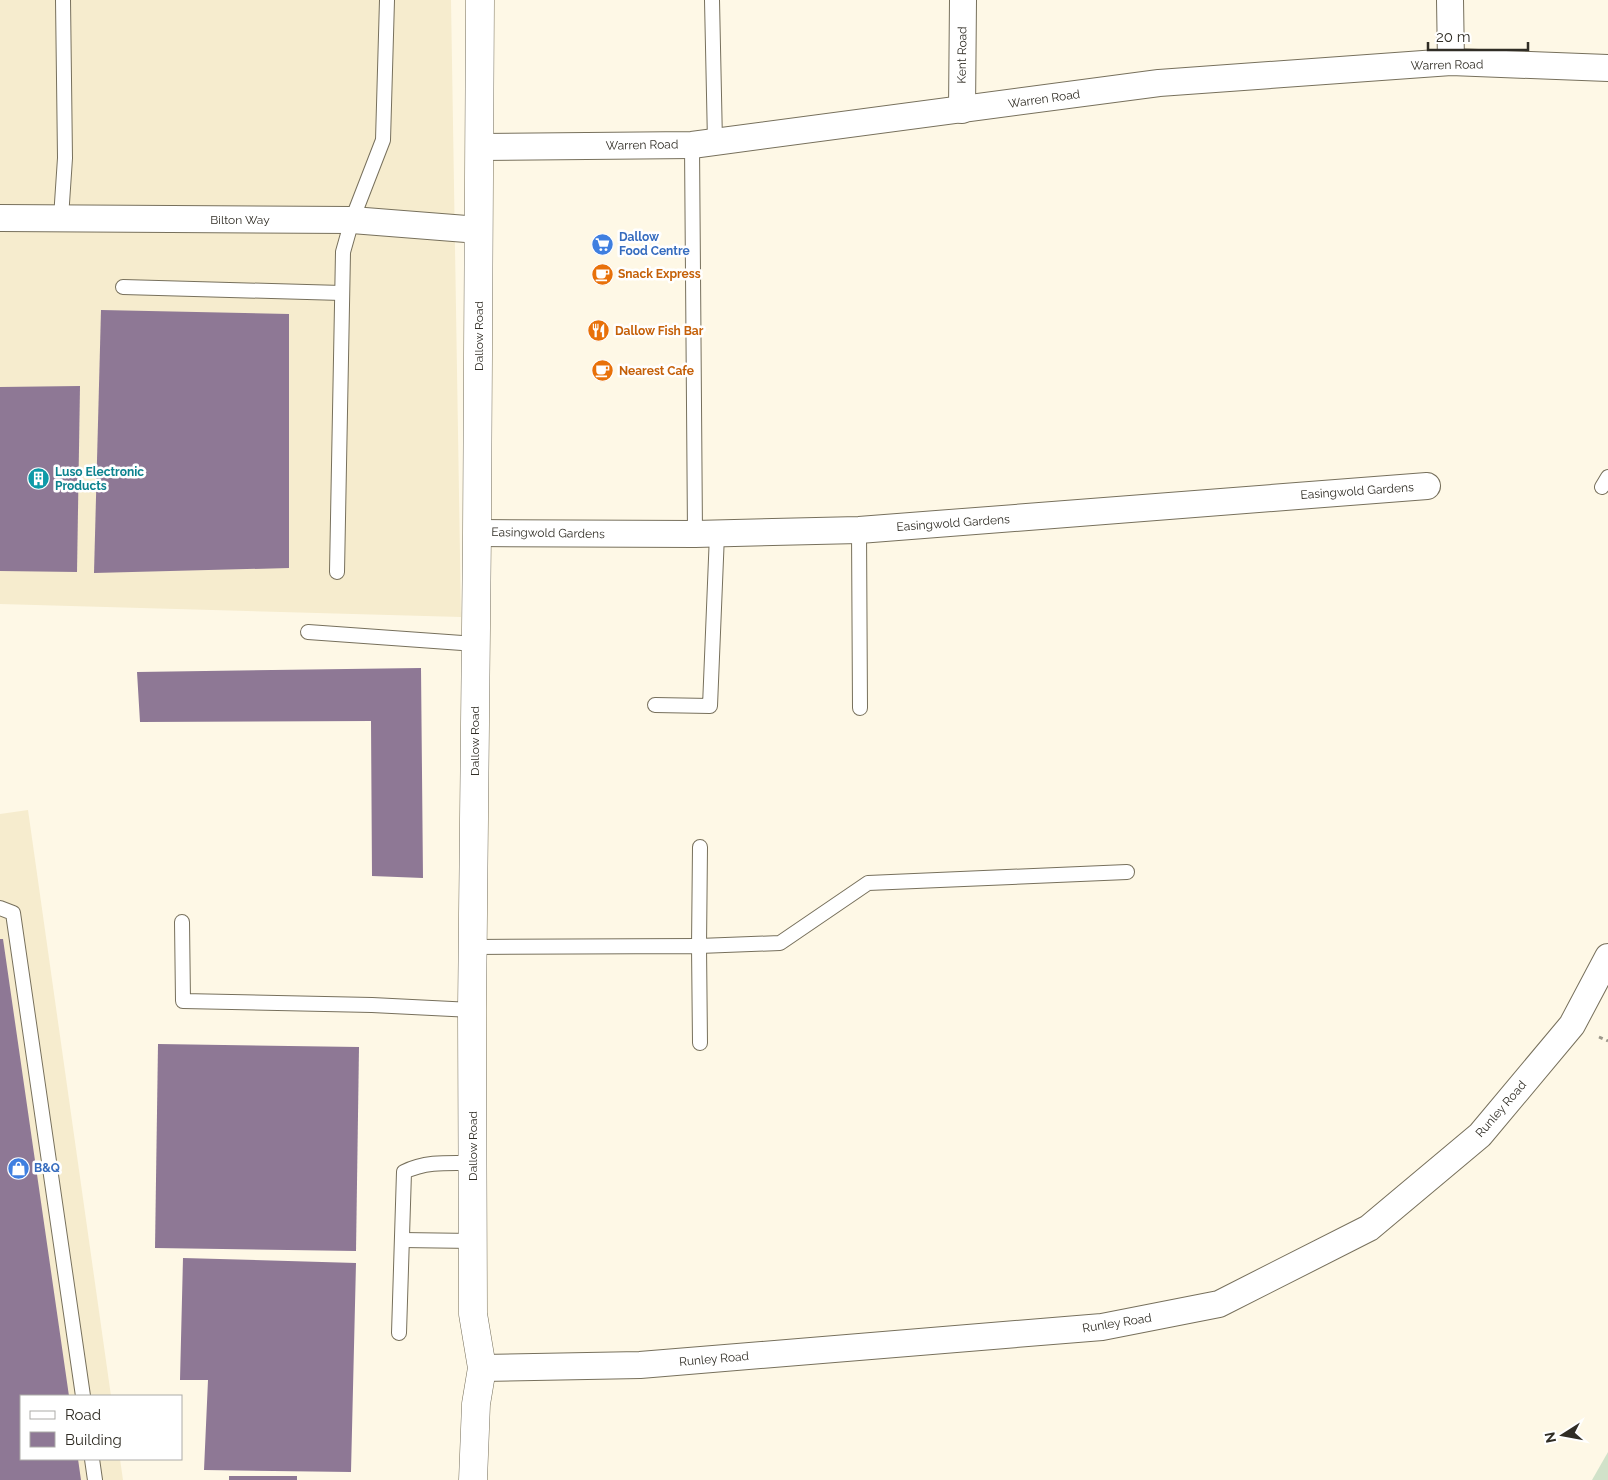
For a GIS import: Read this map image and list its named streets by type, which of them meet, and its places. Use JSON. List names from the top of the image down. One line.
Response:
{"streets":{"street":["Kent Road","Warren Road","Bilton Way","Dallow Road","Easingwold Gardens","Runley Road"]},"crossings":[["Kent Road","Warren Road"],["Warren Road","Dallow Road"],["Bilton Way","Dallow Road"],["Dallow Road","Easingwold Gardens"],["Dallow Road","Runley Road"]],"places":{"supermarket":["Dallow Food Centre"],"cafe":["Snack Express","Nearest Cafe"],"restaurant":["Dallow Fish Bar"],"building":["Luso Electronic Products"],"shop":["B&Q"]},"legend":["Road","Building"],"scale_bar":"20 m","north":"left"}
